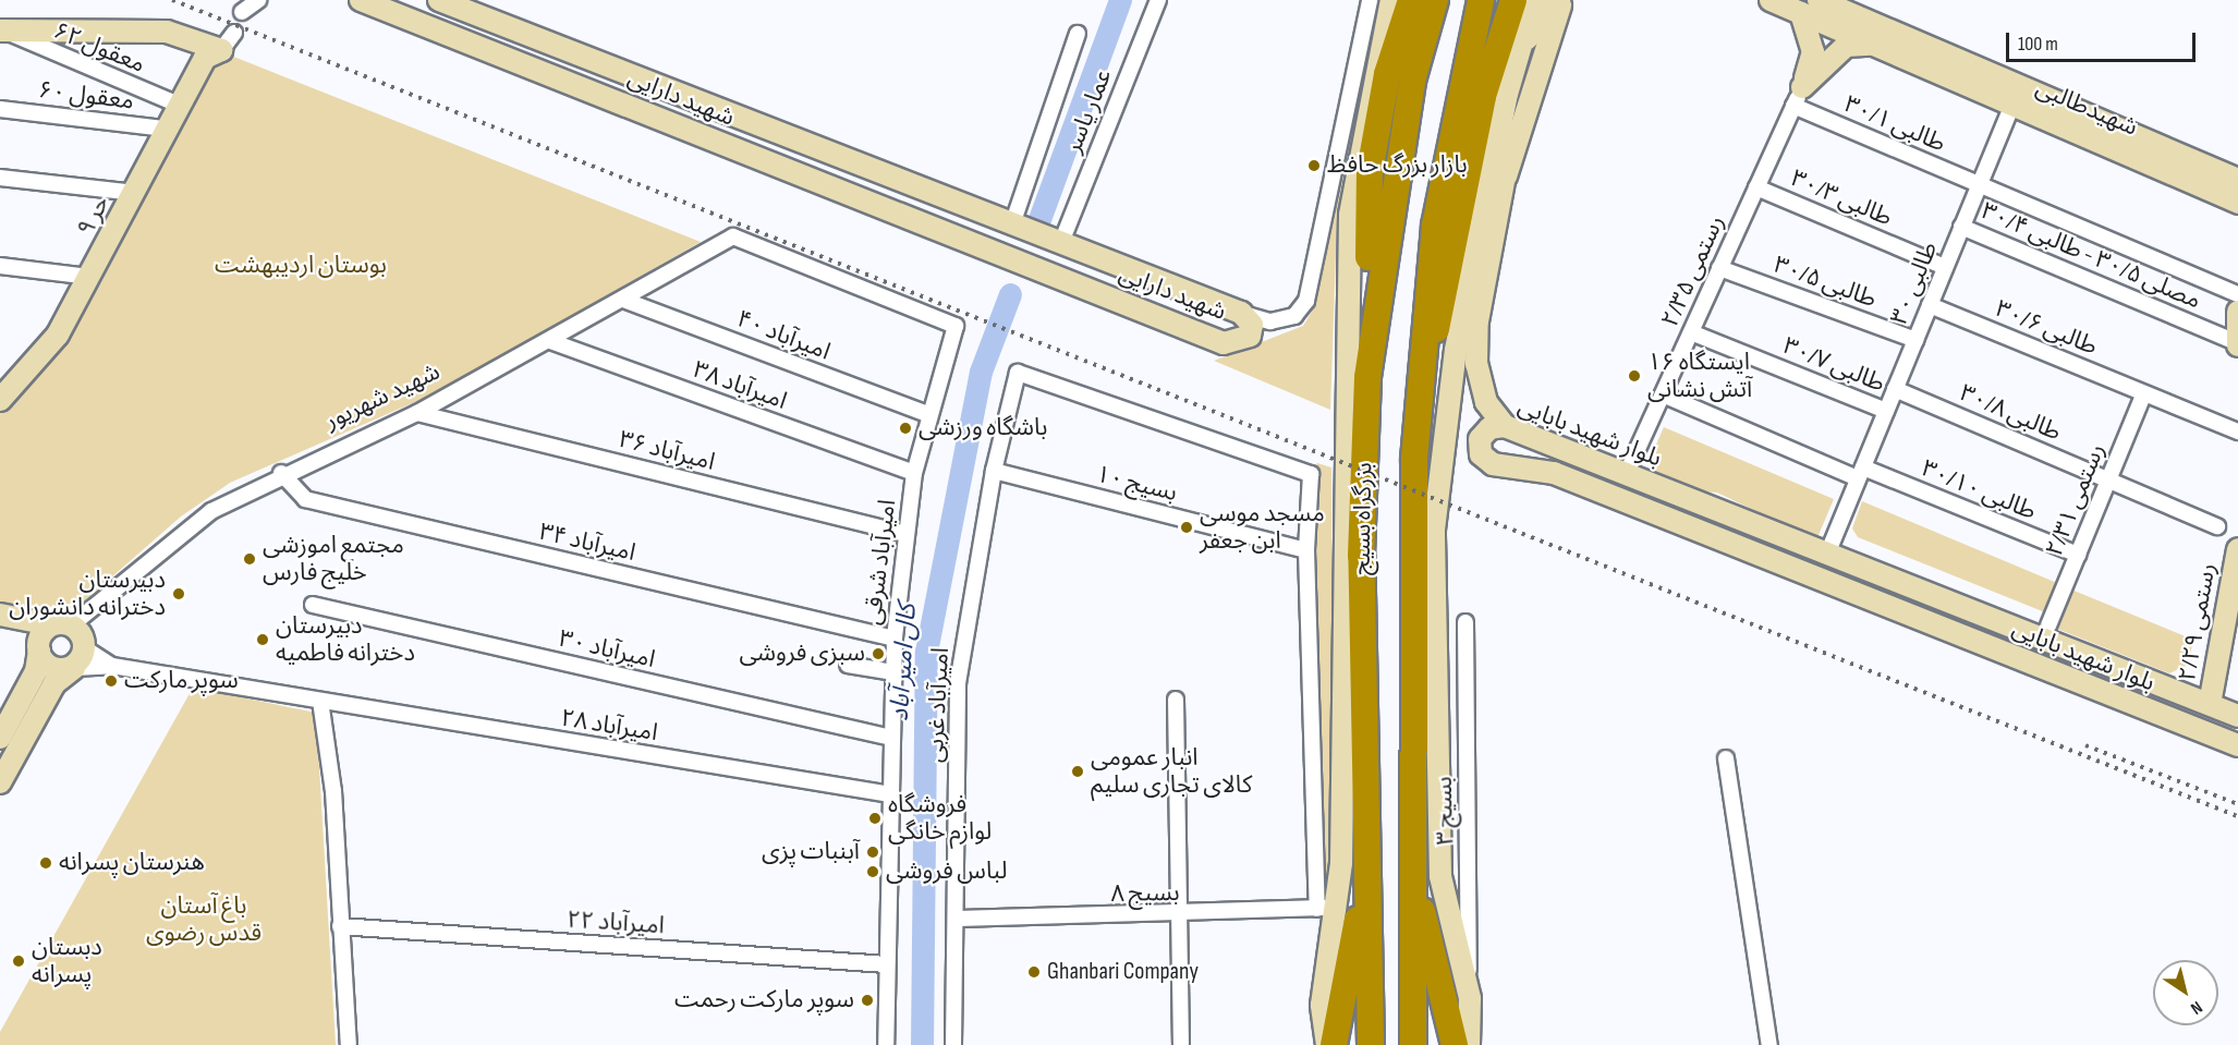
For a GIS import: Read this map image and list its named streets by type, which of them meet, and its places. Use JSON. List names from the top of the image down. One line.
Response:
{"streets":{"highway":["بزرگراه بسیج"],"street":["معقول ۶۲","معقول ۶۰","شهید دارایی","شهیدطالبی","عمار یاسر","طالبی ۳۰/۱","طالبی ۳۰/۳","حر ۹","مصلی ۳۰/۵ - طالبی ۳۰/۴","رستمی ۲/۳۵","طالبی ۳۰/۵","طالبی ۳۰","طالبی ۳۰/۶","امیرآباد ۴۰","طالبی ۳۰/۷","امیرآباد ۳۸","شهید شهریور","طالبی ۳۰/۸","بلوار شهید بابایی","امیرآباد ۳۶","بسیج ۱۰","طالبی ۳۰/۱۰","رستمی ۲/۳۱","امیرآباد ۳۴","امیرآباد شرقی","رستمی ۲/۲۹","امیرآباد ۳۰","امیرآباد غربی","امیرآباد ۲۸","بسیج ۳","بسیج ۸","امیرآباد ۲۲"]},"crossings":[["معقول ۶۲","حر ۹"],["معقول ۶۰","حر ۹"],["شهید دارایی","عمار یاسر"],["شهیدطالبی","طالبی ۳۰"],["طالبی ۳۰/۱","رستمی ۲/۳۵"],["طالبی ۳۰/۱","طالبی ۳۰"],["طالبی ۳۰/۳","رستمی ۲/۳۵"],["طالبی ۳۰/۳","طالبی ۳۰"],["مصلی ۳۰/۵ - طالبی ۳۰/۴","طالبی ۳۰"],["رستمی ۲/۳۵","طالبی ۳۰/۵"],["رستمی ۲/۳۵","طالبی ۳۰/۷"],["رستمی ۲/۳۵","بلوار شهید بابایی"],["رستمی ۲/۳۵","طالبی ۳۰/۱۰"],["طالبی ۳۰/۵","طالبی ۳۰"],["طالبی ۳۰","طالبی ۳۰/۶"],["طالبی ۳۰","طالبی ۳۰/۷"],["طالبی ۳۰","طالبی ۳۰/۸"],["طالبی ۳۰","بلوار شهید بابایی"],["طالبی ۳۰","طالبی ۳۰/۱۰"],["طالبی ۳۰/۶","رستمی ۲/۳۱"],["امیرآباد ۴۰","شهید شهریور"],["امیرآباد ۴۰","امیرآباد شرقی"],["امیرآباد ۳۸","شهید شهریور"],["امیرآباد ۳۸","امیرآباد شرقی"],["شهید شهریور","امیرآباد ۳۶"],["شهید شهریور","امیرآباد ۳۴"],["شهید شهریور","امیرآباد شرقی"],["طالبی ۳۰/۸","رستمی ۲/۳۱"],["بلوار شهید بابایی","رستمی ۲/۲۹"],["امیرآباد ۳۶","امیرآباد شرقی"],["بسیج ۱۰","امیرآباد غربی"],["طالبی ۳۰/۱۰","رستمی ۲/۳۱"],["امیرآباد ۳۴","امیرآباد شرقی"],["امیرآباد شرقی","امیرآباد ۳۰"],["امیرآباد شرقی","امیرآباد ۲۸"],["امیرآباد شرقی","امیرآباد ۲۲"],["امیرآباد غربی","بسیج ۸"]],"water":["کال امیر آباد"],"parks":["بوستان اردیبهشت","باغ آستان قدس رضوی"],"places":["بازار بزرگ حافظ","ایستگاه ۱۶ آتش نشانی","باشگاه ورزشی","مسجد موسی ابن جعفر","مجتمع اموزشی خلیج فارس","دبیرستان دخترانه دانشوران","دبیرستان دخترانه فاطمیه","سبزی فروشی","سوپر مارکت","انبار عمومی کالای تجاری سلیم","فروشگاه لوازم خانگی","آبنبات پزی","هنرستان پسرانه","لباس فروشی","دبستان پسرانه","Ghanbari Company","سوپر مارکت رحمت"],"scale_bar":"100 m","north":"bottom right"}
